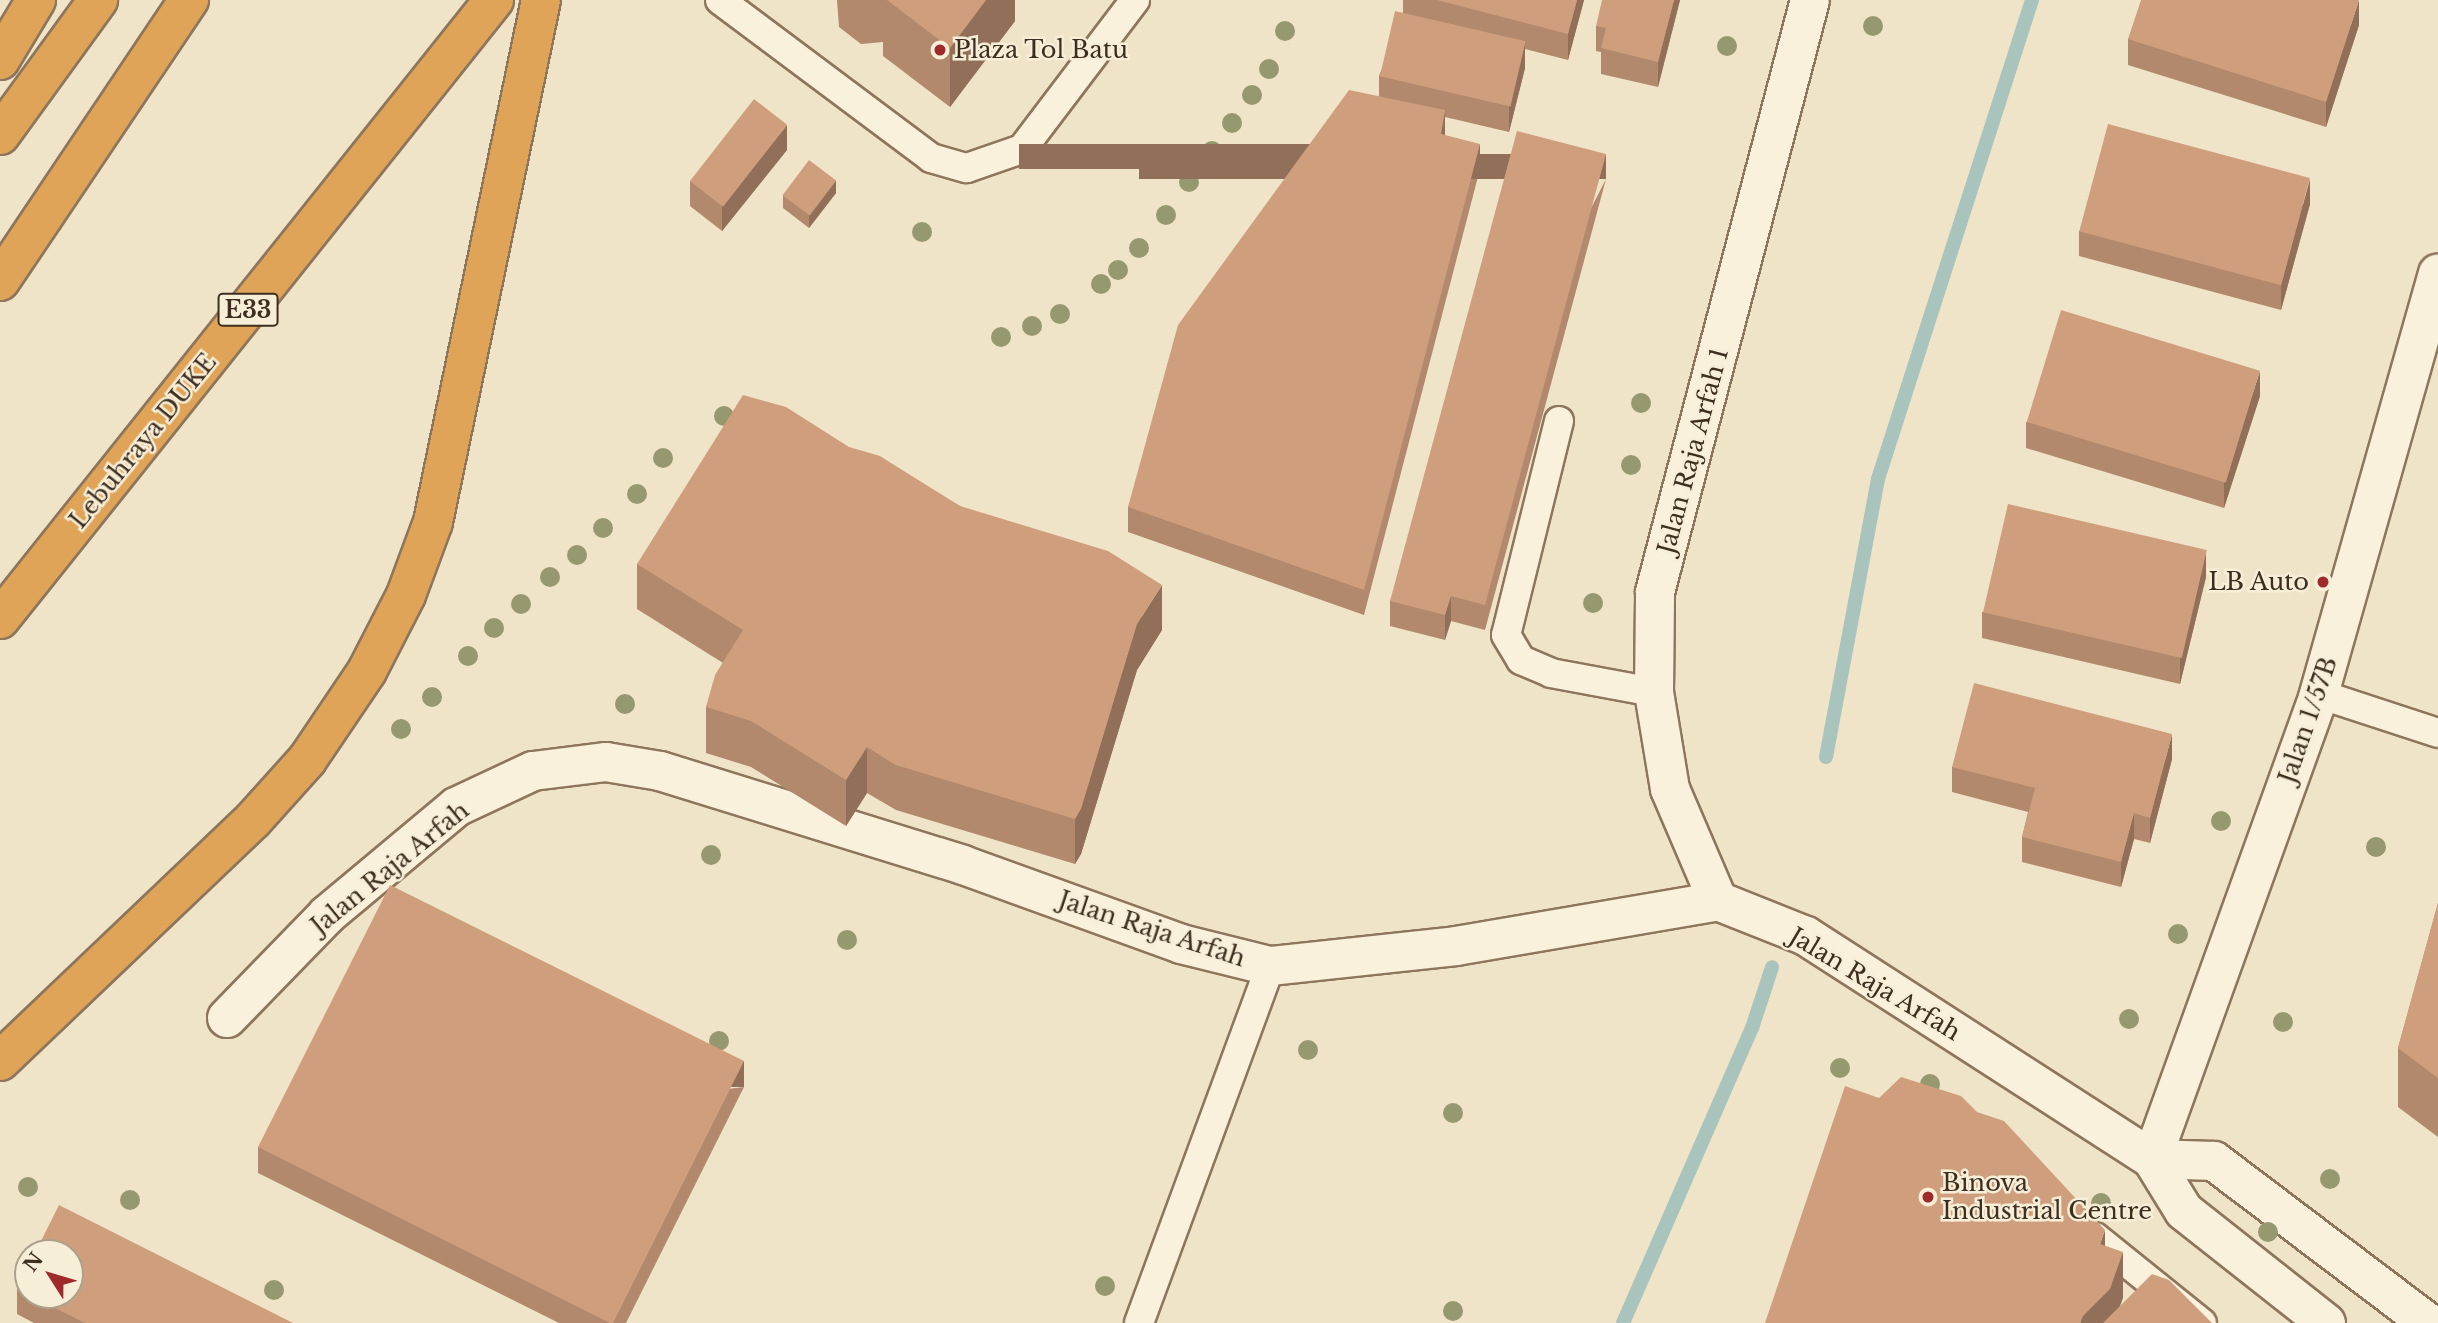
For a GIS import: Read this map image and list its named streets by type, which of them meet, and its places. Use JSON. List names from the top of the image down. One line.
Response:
{"streets":{"highway":["E33","Lebuhraya DUKE"],"street":["Jalan Raja Arfah 1","Jalan 1/57B","Jalan Raja Arfah"]},"crossings":[["Jalan Raja Arfah 1","Jalan Raja Arfah"],["Jalan 1/57B","Jalan Raja Arfah"]],"places":["Plaza Tol Batu","LB Auto","Binova Industrial Centre"],"north":"top left"}
